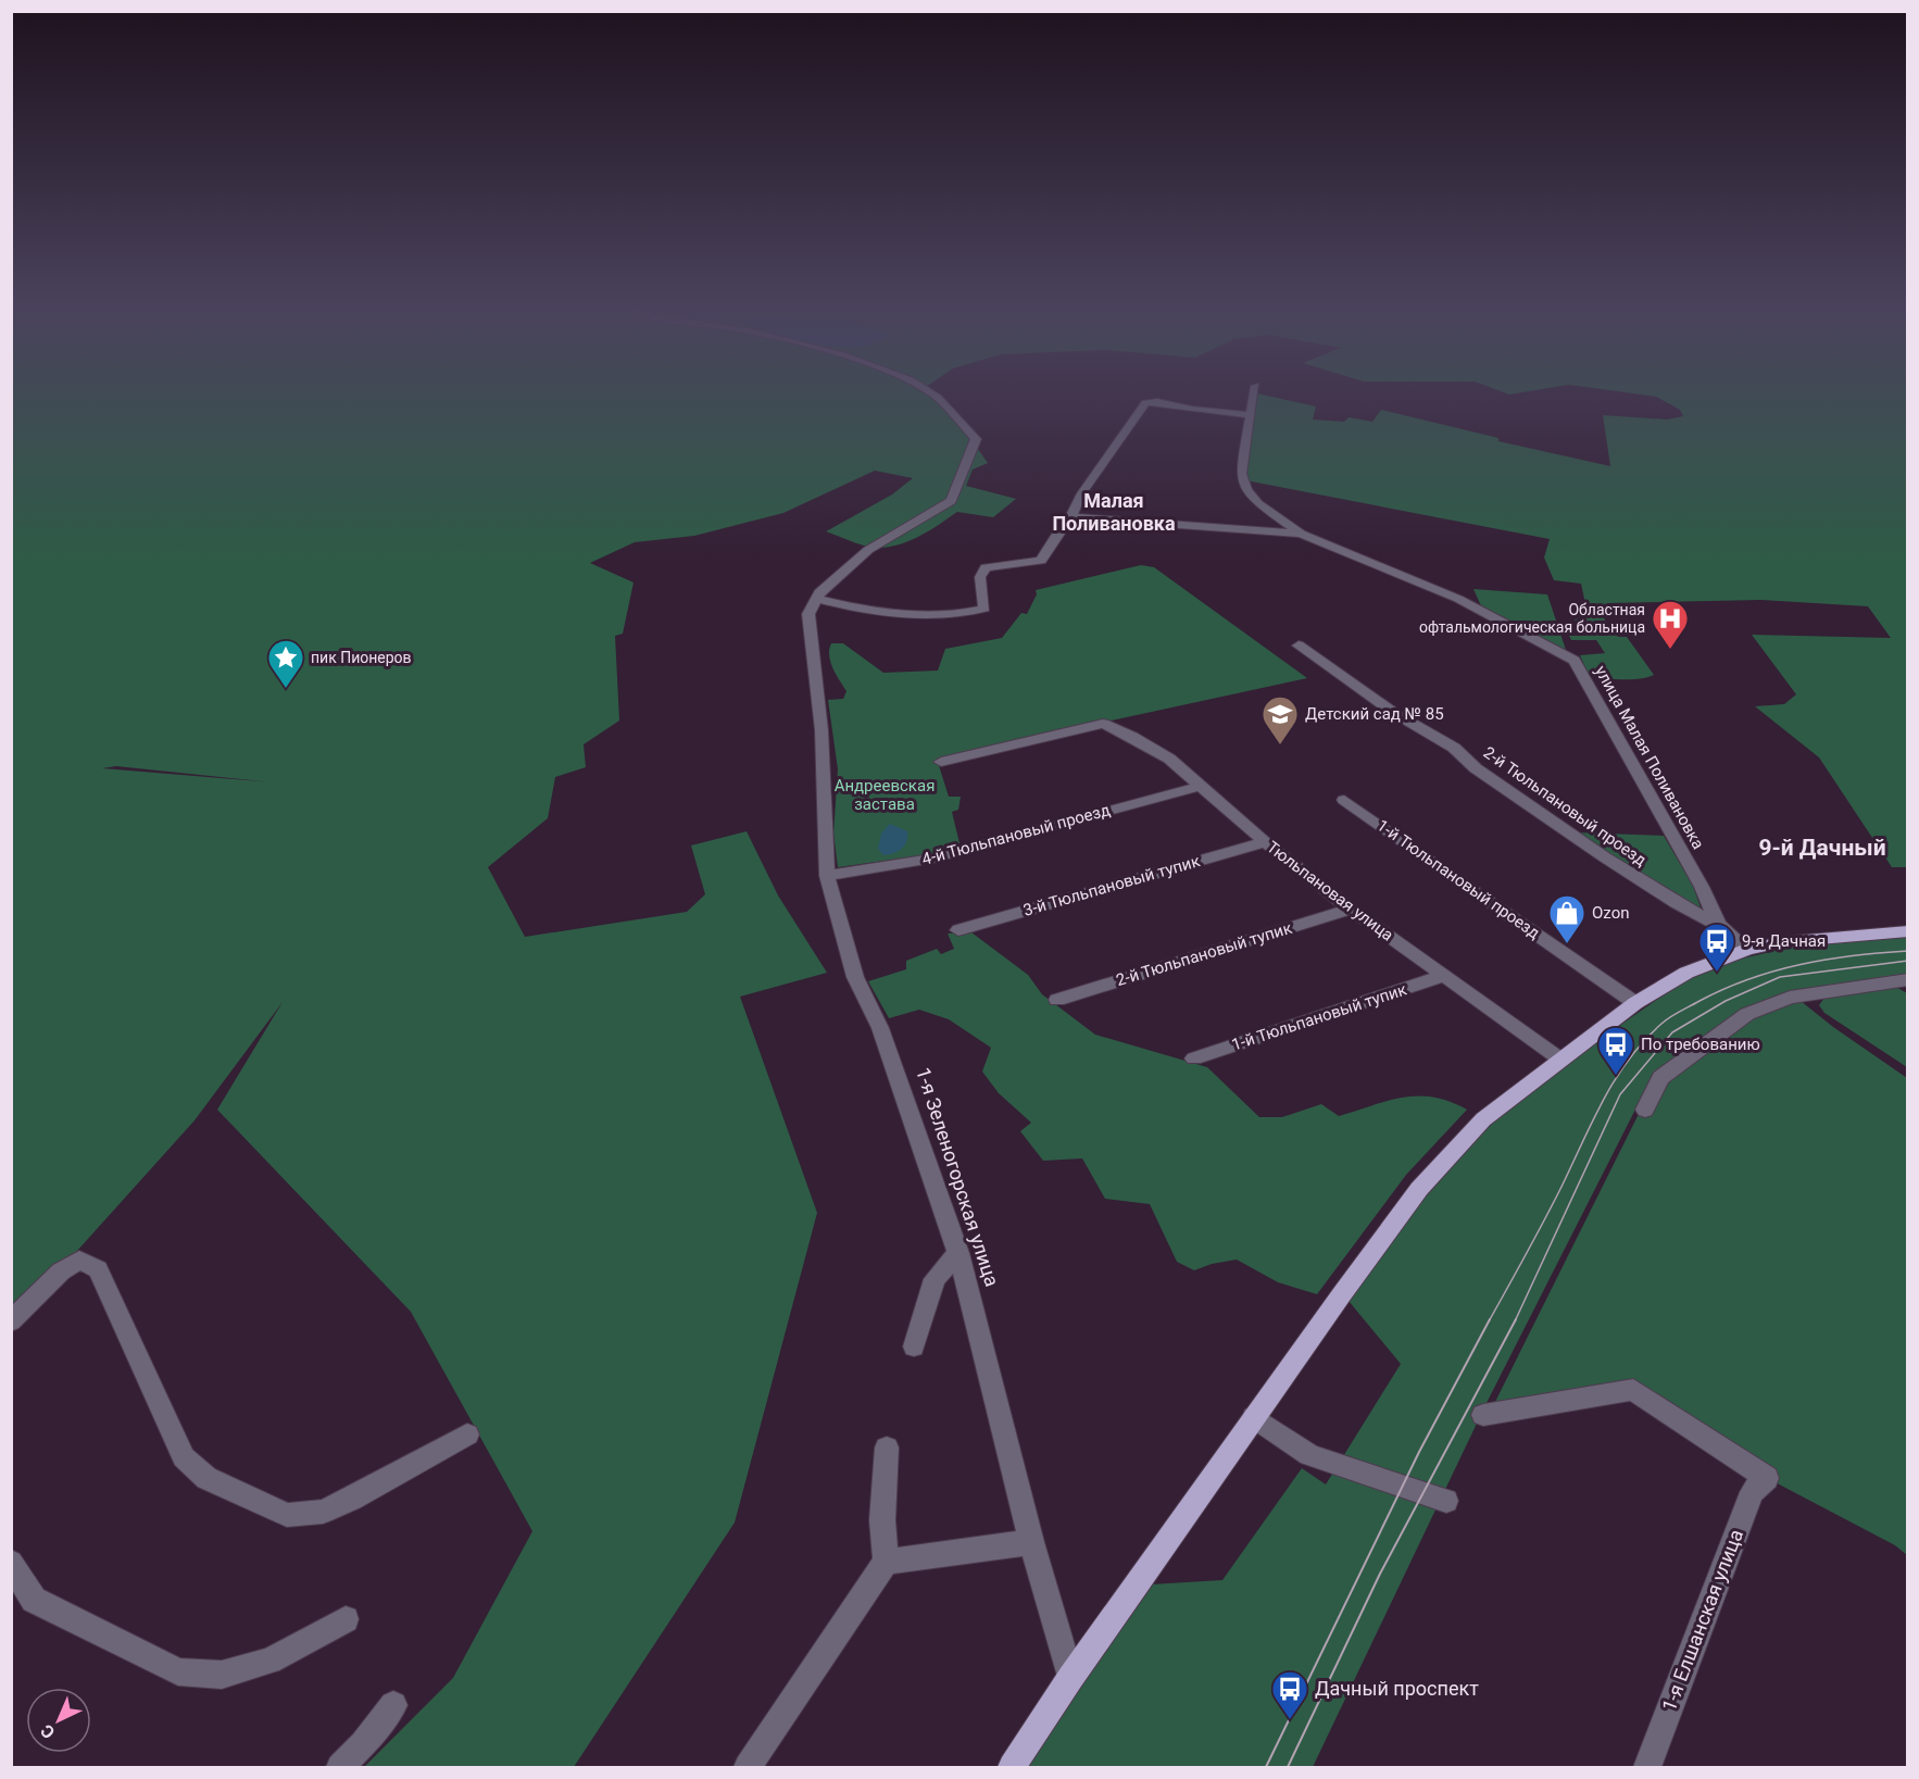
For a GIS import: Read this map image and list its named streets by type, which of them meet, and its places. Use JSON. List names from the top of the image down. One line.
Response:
{"streets":{"street":["улица Малая Поливановка","2-й Тюльпановый проезд","4-й Тюльпановый проезд","1-й Тюльпановый проезд","3-й Тюльпановый тупик","Тюльпановая улица","2-й Тюльпановый тупик","1-й Тюльпановый тупик","1-я Зеленогорская улица","1-я Елшанская улица"]},"crossings":[["улица Малая Поливановка","2-й Тюльпановый проезд"],["4-й Тюльпановый проезд","Тюльпановая улица"],["4-й Тюльпановый проезд","1-я Зеленогорская улица"],["3-й Тюльпановый тупик","Тюльпановая улица"],["Тюльпановая улица","2-й Тюльпановый тупик"],["Тюльпановая улица","1-й Тюльпановый тупик"]],"districts":["Малая Поливановка","9-й Дачный"],"parks":["Андреевская застава"],"places":{"hospital":["Областная офтальмологическая больница"],"place":["пик Пионеров"],"school or university":["Детский сад № 85"],"shop":["Ozon"],"bus stop":["9-я Дачная","По требованию","Дачный проспект"]},"north":"bottom left"}
